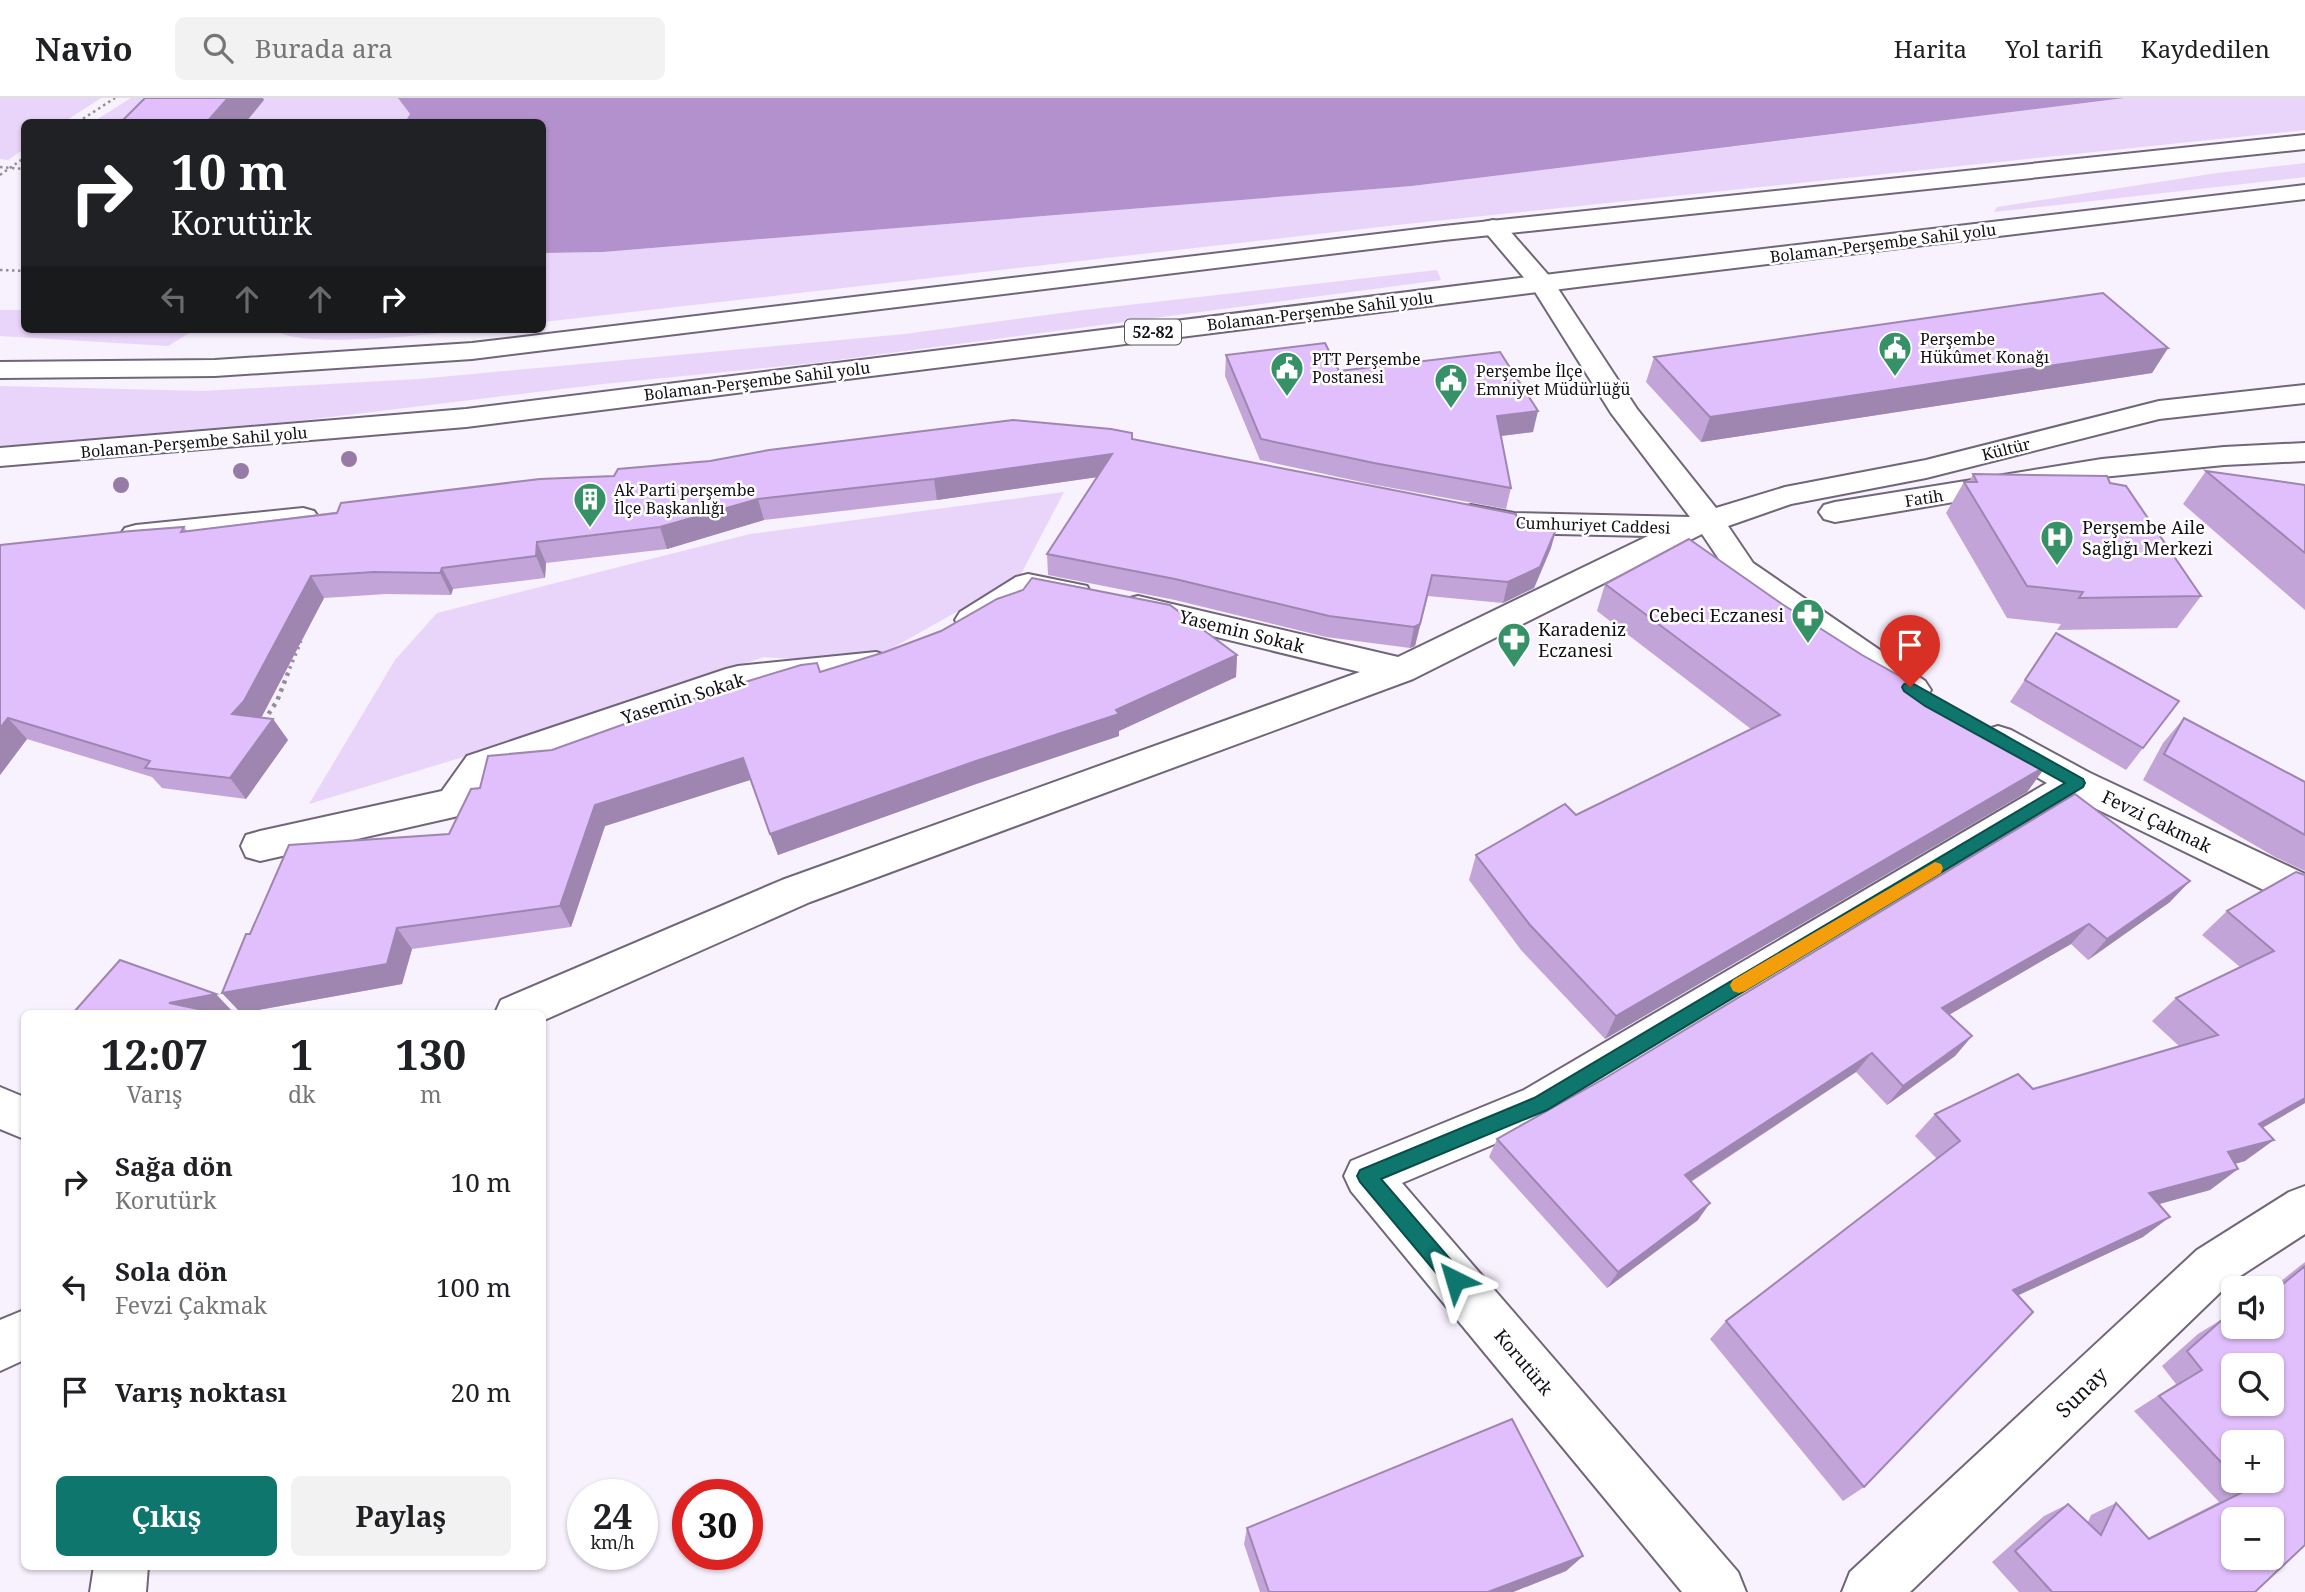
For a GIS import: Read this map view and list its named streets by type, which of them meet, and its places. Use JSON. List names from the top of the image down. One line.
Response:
{"streets":{"street":["Bolaman-Perşembe Sahil yolu","52-82","Kültür","Fatih","Cumhuriyet Caddesi","Yasemin Sokak","Fevzi Çakmak","Korutürk","Sunay"]},"crossings":[["Bolaman-Perşembe Sahil yolu","Fevzi Çakmak"],["Kültür","Fatih"],["Kültür","Cumhuriyet Caddesi"],["Kültür","Fevzi Çakmak"],["Fatih","Cumhuriyet Caddesi"],["Fatih","Fevzi Çakmak"],["Cumhuriyet Caddesi","Fevzi Çakmak"],["Fevzi Çakmak","Korutürk"]],"places":{"public building":["Perşembe Hükûmet Konağı","PTT Perşembe Postanesi","Perşembe İlçe Emniyet Müdürlüğü"],"building":["Ak Parti perşembe İlçe Başkanlığı"],"hospital":["Perşembe Aile Sağlığı Merkezi"],"pharmacy":["Cebeci Eczanesi","Karadeniz Eczanesi"]},"page":{"header":"Navio","search":"Burada ara","nav":["Harita","Yol tarifi","Kaydedilen"],"turn":["10 m","Korutürk"],"eta":["12:07","Varış","1","dk","130","m"],"list":[{"name":"Sağa dön","note":"Korutürk","value":"10 m"},{"name":"Sola dön","note":"Fevzi Çakmak","value":"100 m"},{"name":"Varış noktası","value":"20 m"}],"map_buttons":["+","−"],"buttons":["Çıkış","Paylaş"],"speed":"24 km/h","limit":"30"}}
